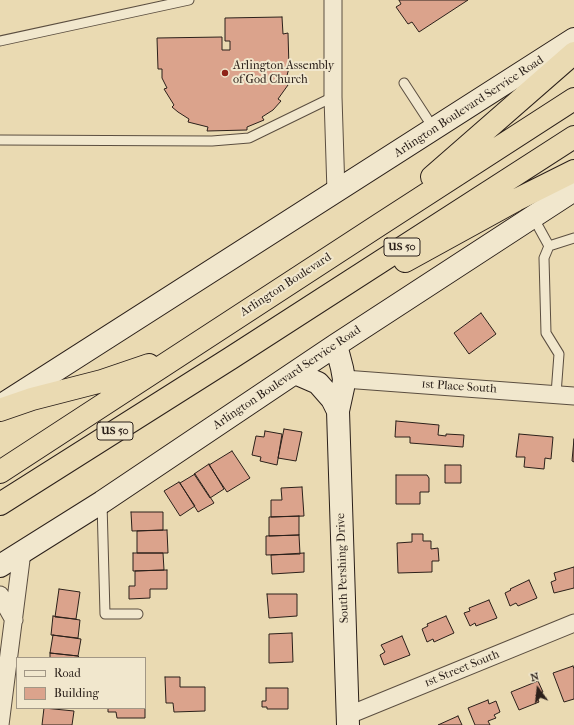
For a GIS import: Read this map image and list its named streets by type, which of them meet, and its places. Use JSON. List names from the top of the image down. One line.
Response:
{"streets":{"highway":["US 50","Arlington Boulevard"],"street":["Arlington Boulevard Service Road","1st Place South","South Pershing Drive","1st Street South"]},"crossings":[["Arlington Boulevard Service Road","South Pershing Drive"],["1st Place South","South Pershing Drive"],["South Pershing Drive","1st Street South"]],"places":["Arlington Assembly of God Church"],"legend":["Road","Building"],"north":"top"}
